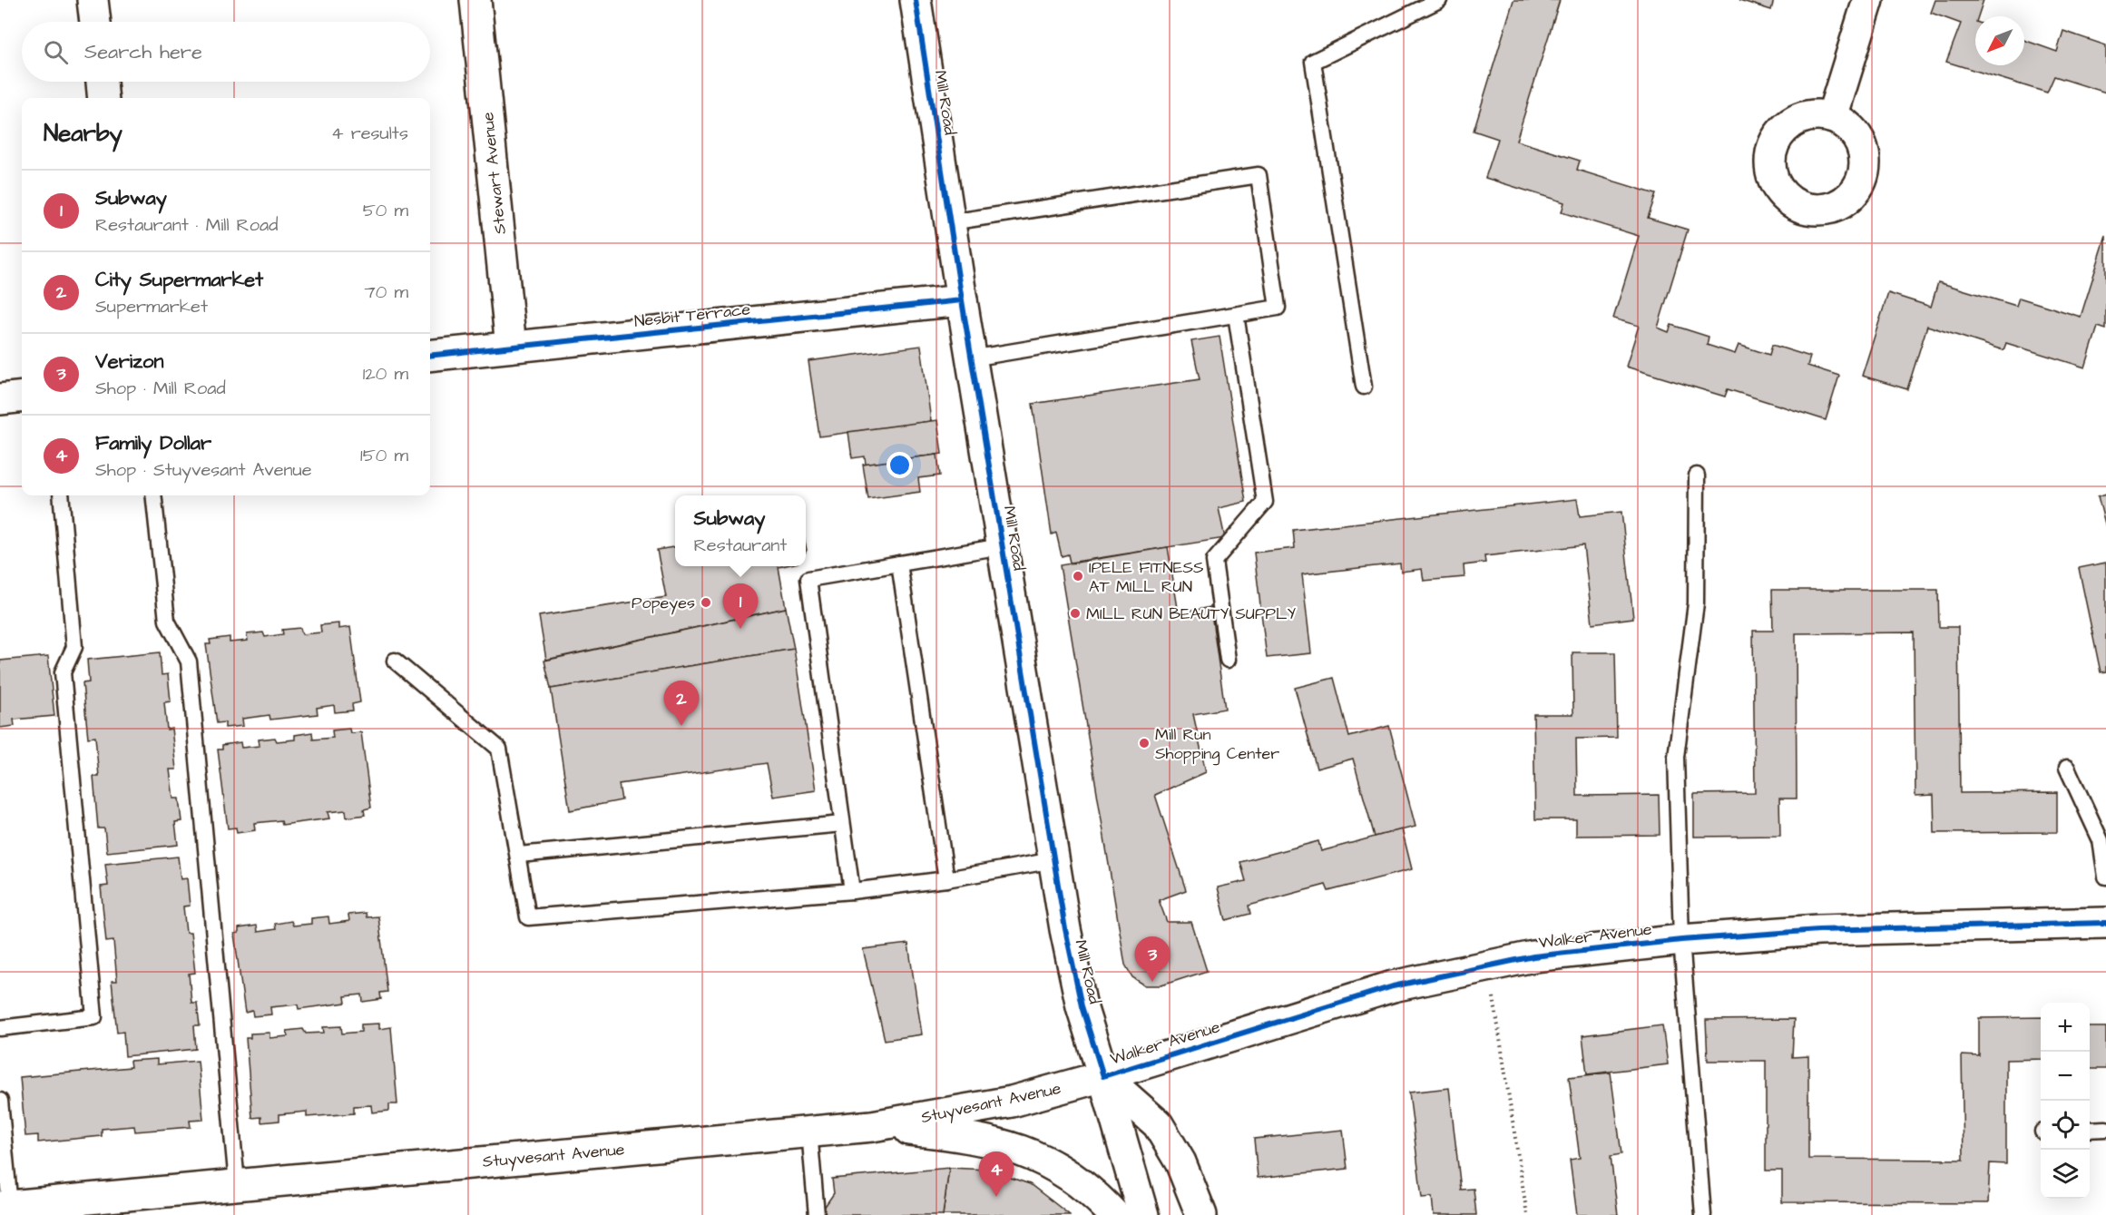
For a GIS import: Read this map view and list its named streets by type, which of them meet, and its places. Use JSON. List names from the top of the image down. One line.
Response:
{"streets":{"street":["Mill Road","Stewart Avenue","Nesbit Terrace","Walker Avenue","Stuyvesant Avenue"]},"crossings":[["Mill Road","Nesbit Terrace"],["Mill Road","Walker Avenue"],["Mill Road","Stuyvesant Avenue"],["Stewart Avenue","Nesbit Terrace"],["Walker Avenue","Stuyvesant Avenue"]],"places":["IPELE FITNESS AT MILL RUN","Popeyes","MILL RUN BEAUTY SUPPLY","Mill Run Shopping Center"],"north":"bottom left","page":{"search":"Search here","heading":["Nearby","4 results"],"list":[{"mark":"1","name":"Subway","note":"Restaurant · Mill Road","value":"50 m"},{"mark":"2","name":"City Supermarket","note":"Supermarket","value":"70 m"},{"mark":"3","name":"Verizon","note":"Shop · Mill Road","value":"120 m"},{"mark":"4","name":"Family Dollar","note":"Shop · Stuyvesant Avenue","value":"150 m"}],"popup":["Subway","Restaurant"],"pins":["1","2","3","4"],"map_buttons":["+","−"]}}
